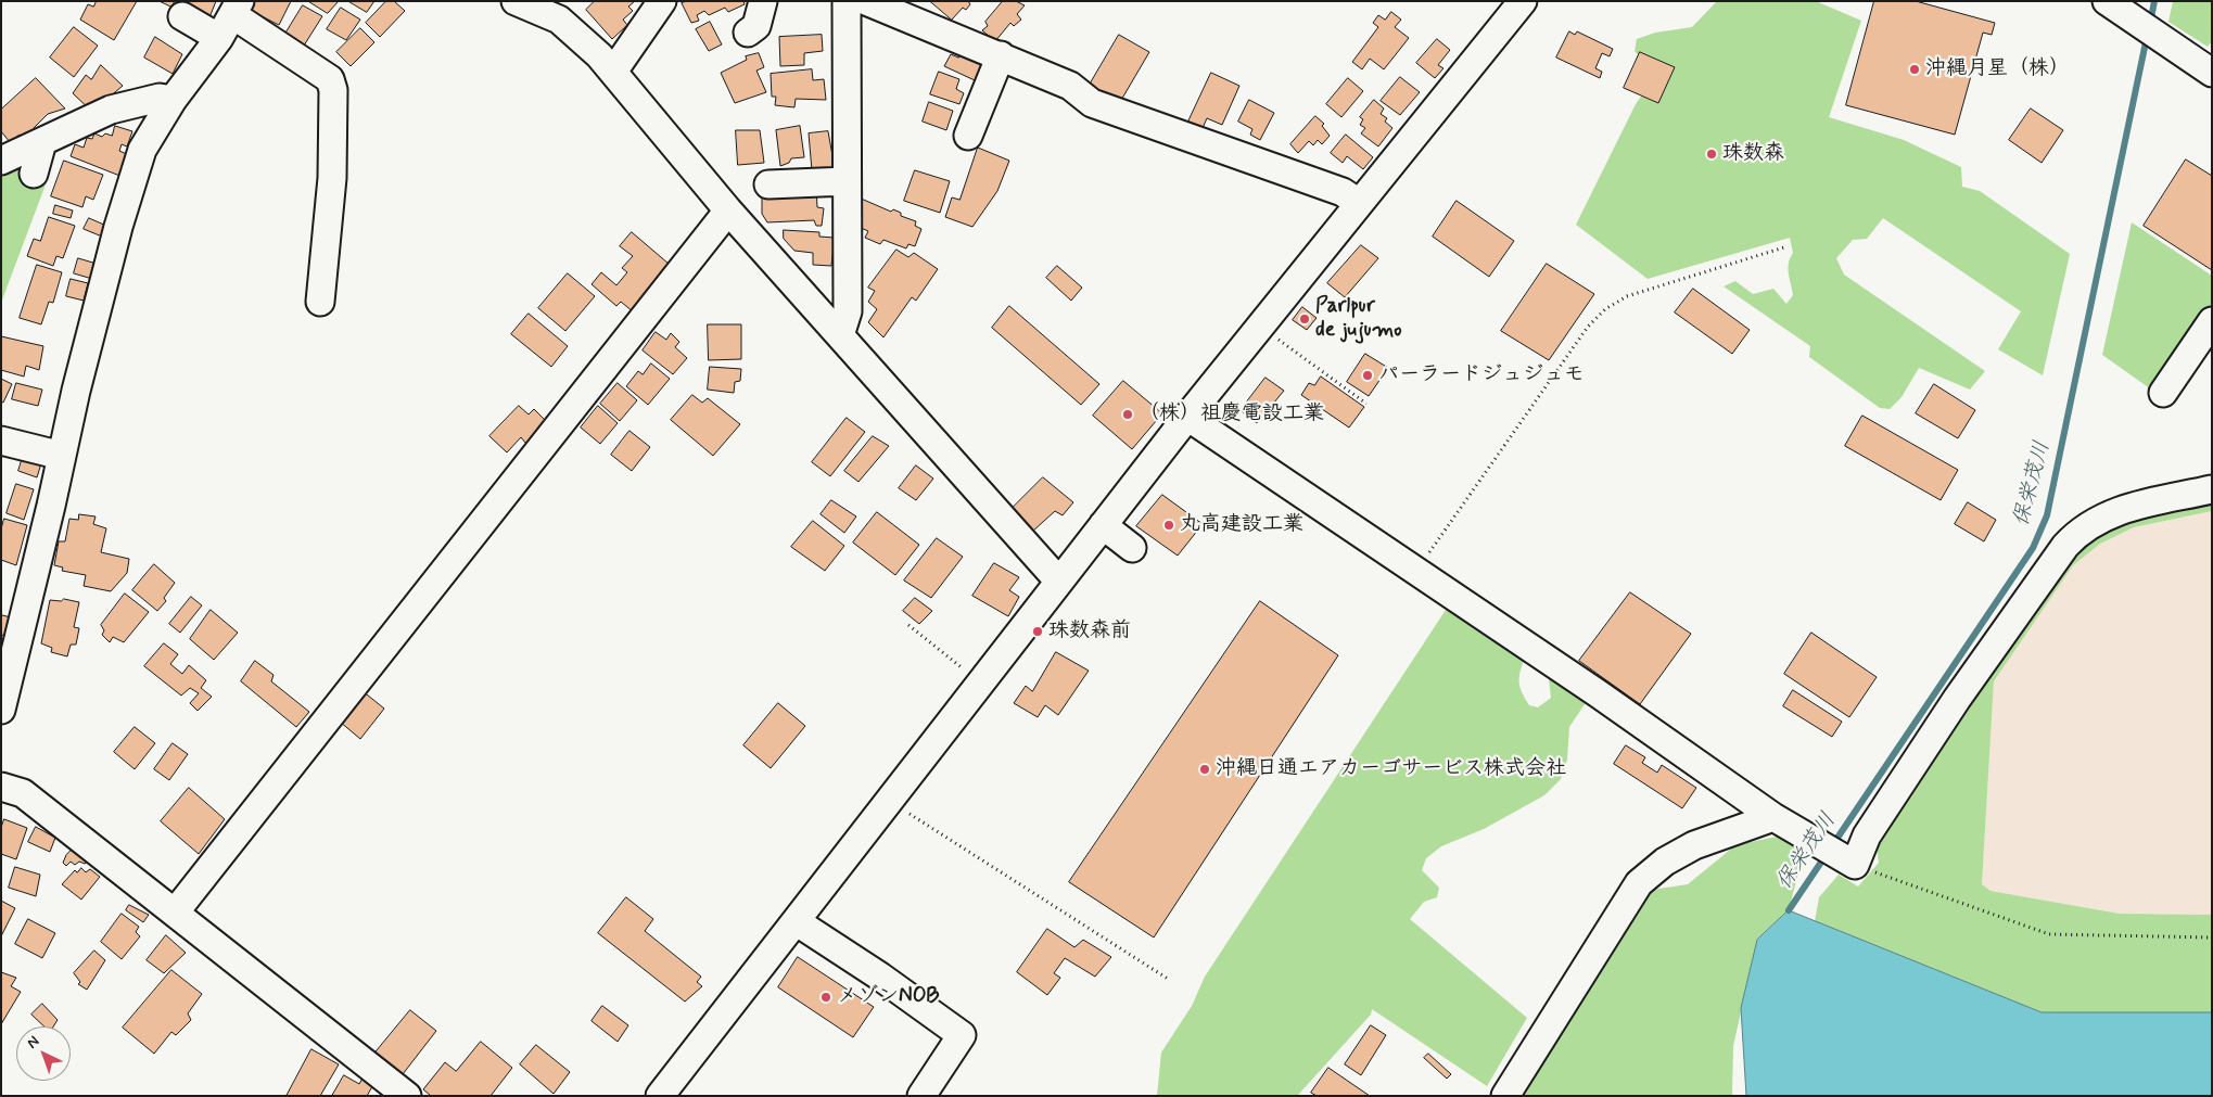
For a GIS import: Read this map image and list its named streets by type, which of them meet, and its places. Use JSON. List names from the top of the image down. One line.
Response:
{"water":["保栄茂川"],"places":["沖縄月星（株）","珠数森","Parlpur de jujumo","パーラードジュジュモ","（株）祖慶電設工業","丸高建設工業","珠数森前","沖縄日通エアカーゴサービス株式会社","メゾンNOB"],"north":"top left"}
